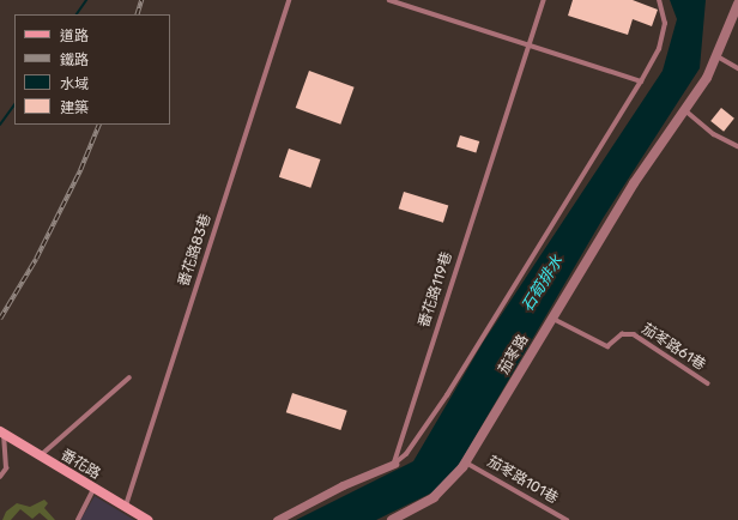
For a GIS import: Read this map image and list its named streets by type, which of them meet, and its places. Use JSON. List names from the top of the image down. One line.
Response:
{"streets":{"main road":["番花路"],"street":["茄苳路"],"lane":["番花路83巷","番花路119巷","茄苳路61巷","茄苳路101巷"]},"crossings":[["番花路83巷","番花路"],["茄苳路61巷","茄苳路"],["茄苳路","茄苳路101巷"]],"water":["石筍排水"],"legend":["道路","鐵路","水域","建築"]}
